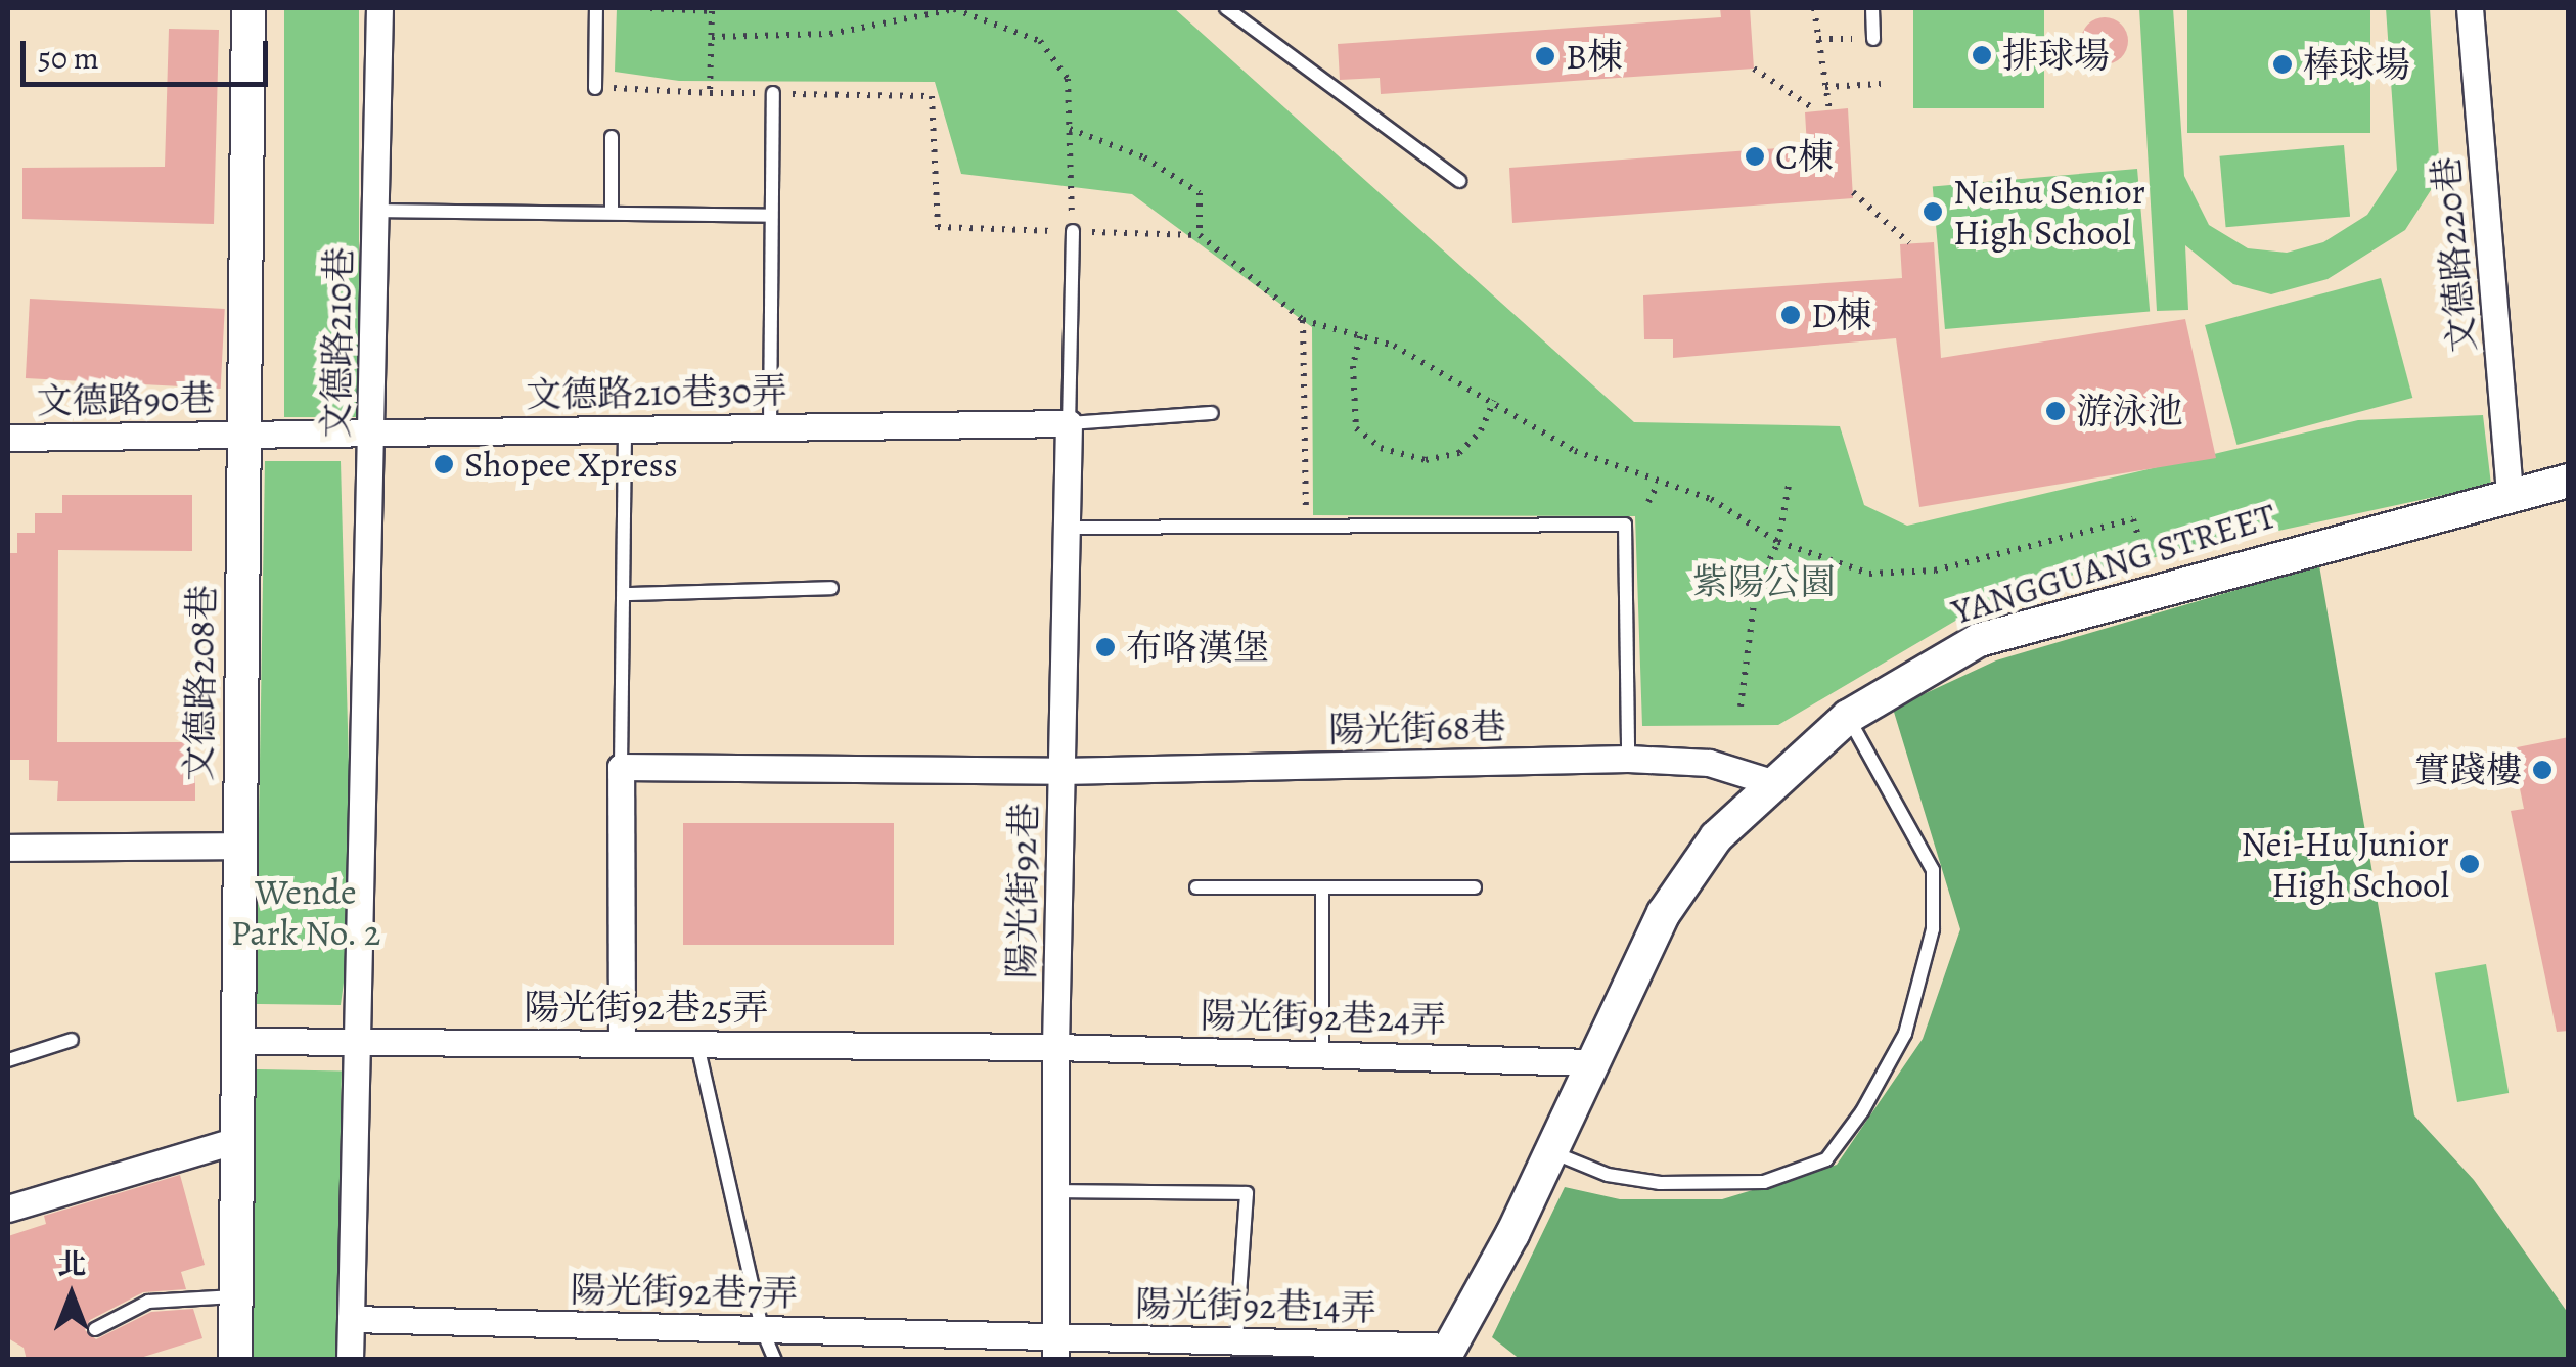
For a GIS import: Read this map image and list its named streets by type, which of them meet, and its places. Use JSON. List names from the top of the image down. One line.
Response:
{"streets":{"street":["文德路220巷","文德路210巷","文德路210巷30弄","文德路90巷","YANGGUANG STREET","文德路208巷","陽光街68巷","陽光街92巷","陽光街92巷25弄","陽光街92巷24弄","陽光街92巷7弄","陽光街92巷14弄"]},"crossings":[["文德路220巷","YANGGUANG STREET"],["文德路210巷","文德路210巷30弄"],["文德路210巷","陽光街92巷25弄"],["文德路210巷","陽光街92巷7弄"],["文德路210巷30弄","文德路90巷"],["文德路210巷30弄","文德路208巷"],["文德路210巷30弄","陽光街92巷"],["文德路90巷","文德路208巷"],["YANGGUANG STREET","陽光街68巷"],["YANGGUANG STREET","陽光街92巷24弄"],["YANGGUANG STREET","陽光街92巷14弄"],["文德路208巷","陽光街92巷25弄"],["陽光街68巷","陽光街92巷"],["陽光街92巷","陽光街92巷25弄"],["陽光街92巷","陽光街92巷24弄"],["陽光街92巷","陽光街92巷7弄"],["陽光街92巷","陽光街92巷14弄"],["陽光街92巷25弄","陽光街92巷24弄"],["陽光街92巷7弄","陽光街92巷14弄"]],"parks":["紫陽公園","Wende Park No. 2"],"places":["排球場","B棟","棒球場","C棟","Neihu Senior High School","D棟","游泳池","Shopee Xpress","布咯漢堡","實踐樓","Nei-Hu Junior High School"],"scale_bar":"50 m","north":"top"}
